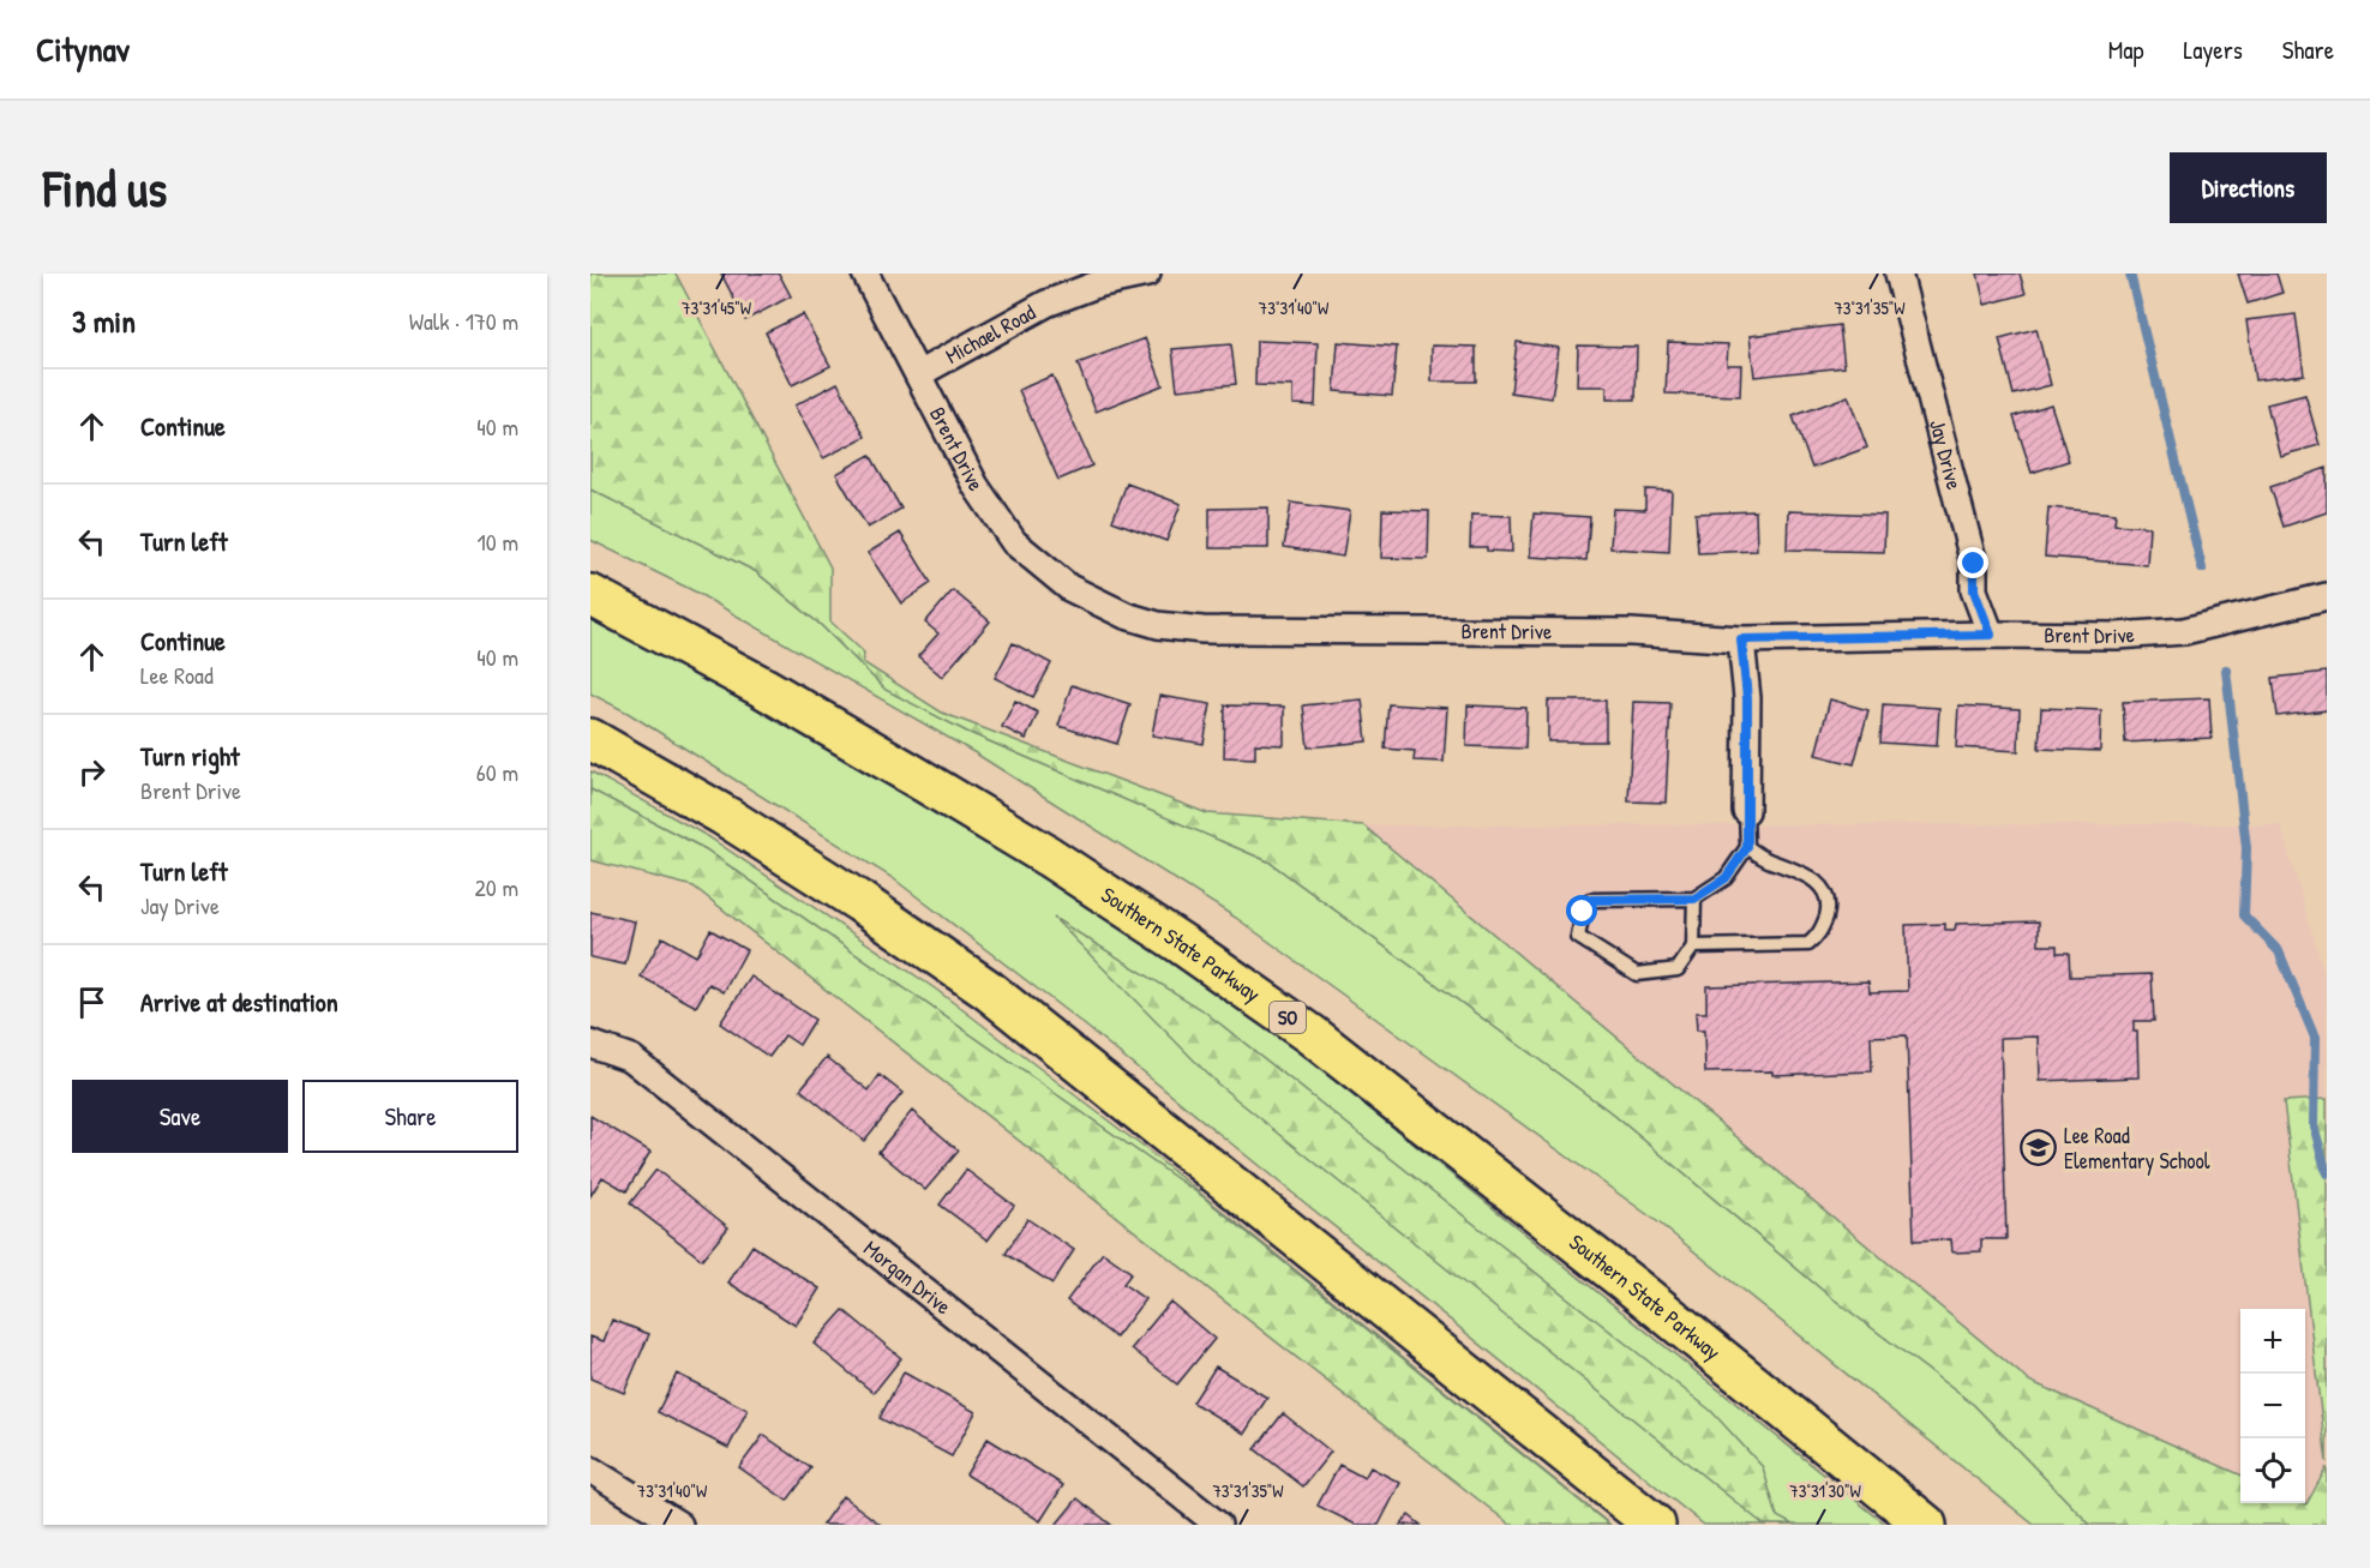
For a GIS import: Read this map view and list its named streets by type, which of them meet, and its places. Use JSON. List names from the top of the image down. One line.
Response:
{"streets":{"highway":["Southern State Parkway","SO"],"street":["Michael Road","Brent Drive","Jay Drive","Morgan Drive"]},"crossings":[["Michael Road","Brent Drive"],["Brent Drive","Jay Drive"]],"places":{"school or university":["Lee Road Elementary School"]},"page":{"header":"Citynav","nav":["Map","Layers","Share"],"buttons":["Directions",["Save","Share"]],"title":"Find us","heading":["3 min","Walk · 170 m"],"list":[["Continue","40 m"],["Turn left","10 m"],["Continue","Lee Road","40 m"],["Turn right","Brent Drive","60 m"],["Turn left","Jay Drive","20 m"],"Arrive at destination"],"map_buttons":["+","−"]},"coordinates":["73°31'45\"W","73°31'40\"W","73°31'35\"W","73°31'30\"W"]}
